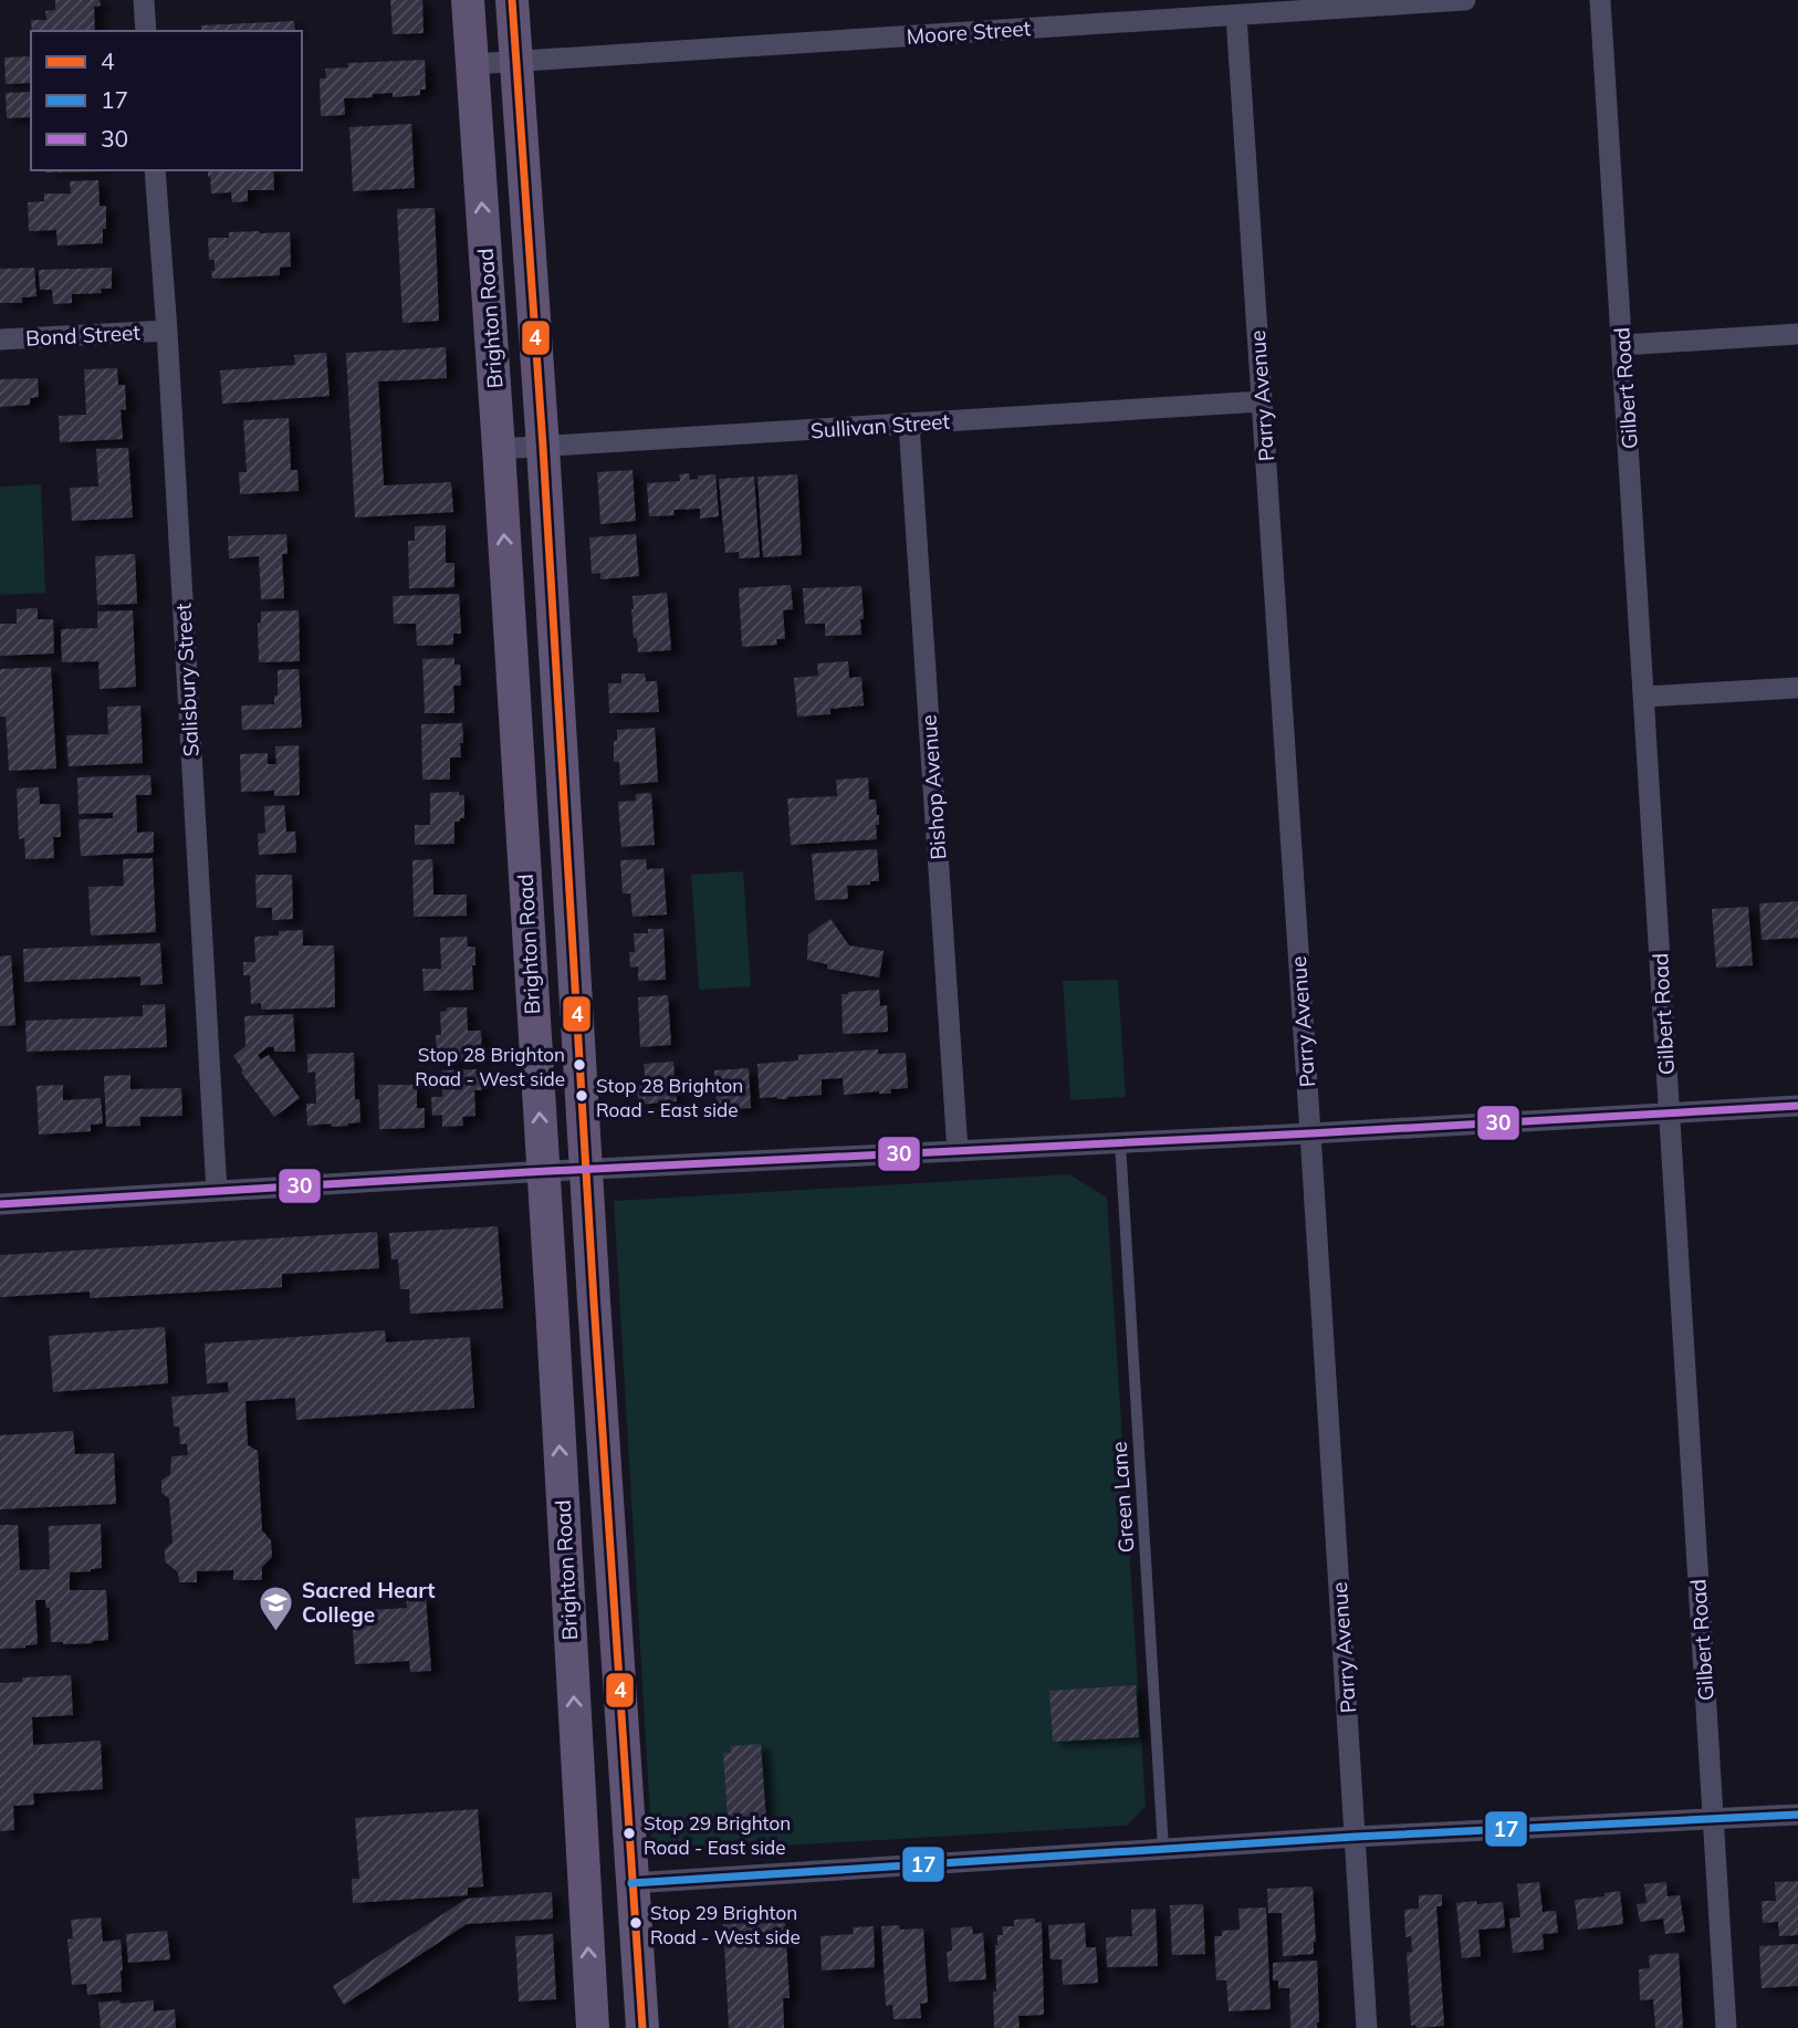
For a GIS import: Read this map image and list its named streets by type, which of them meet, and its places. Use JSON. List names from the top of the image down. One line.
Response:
{"streets":{"main road":["Brighton Road"],"street":["Moore Street","Bond Street","Gilbert Road","Parry Avenue","Sullivan Street","Salisbury Street","Bishop Avenue"],"lane":["Green Lane"]},"crossings":[["Moore Street","Brighton Road"],["Moore Street","Parry Avenue"],["Brighton Road","Sullivan Street"],["Bond Street","Salisbury Street"],["Parry Avenue","Sullivan Street"],["Sullivan Street","Bishop Avenue"]],"places":{"other":["Stop 28 Brighton Road - West side","Stop 28 Brighton Road - East side","Stop 29 Brighton Road - East side","Stop 29 Brighton Road - West side"],"school or university":["Sacred Heart College"]},"lines":["transit line 4","transit line 30","transit line 17"],"legend":["4","17","30"]}
